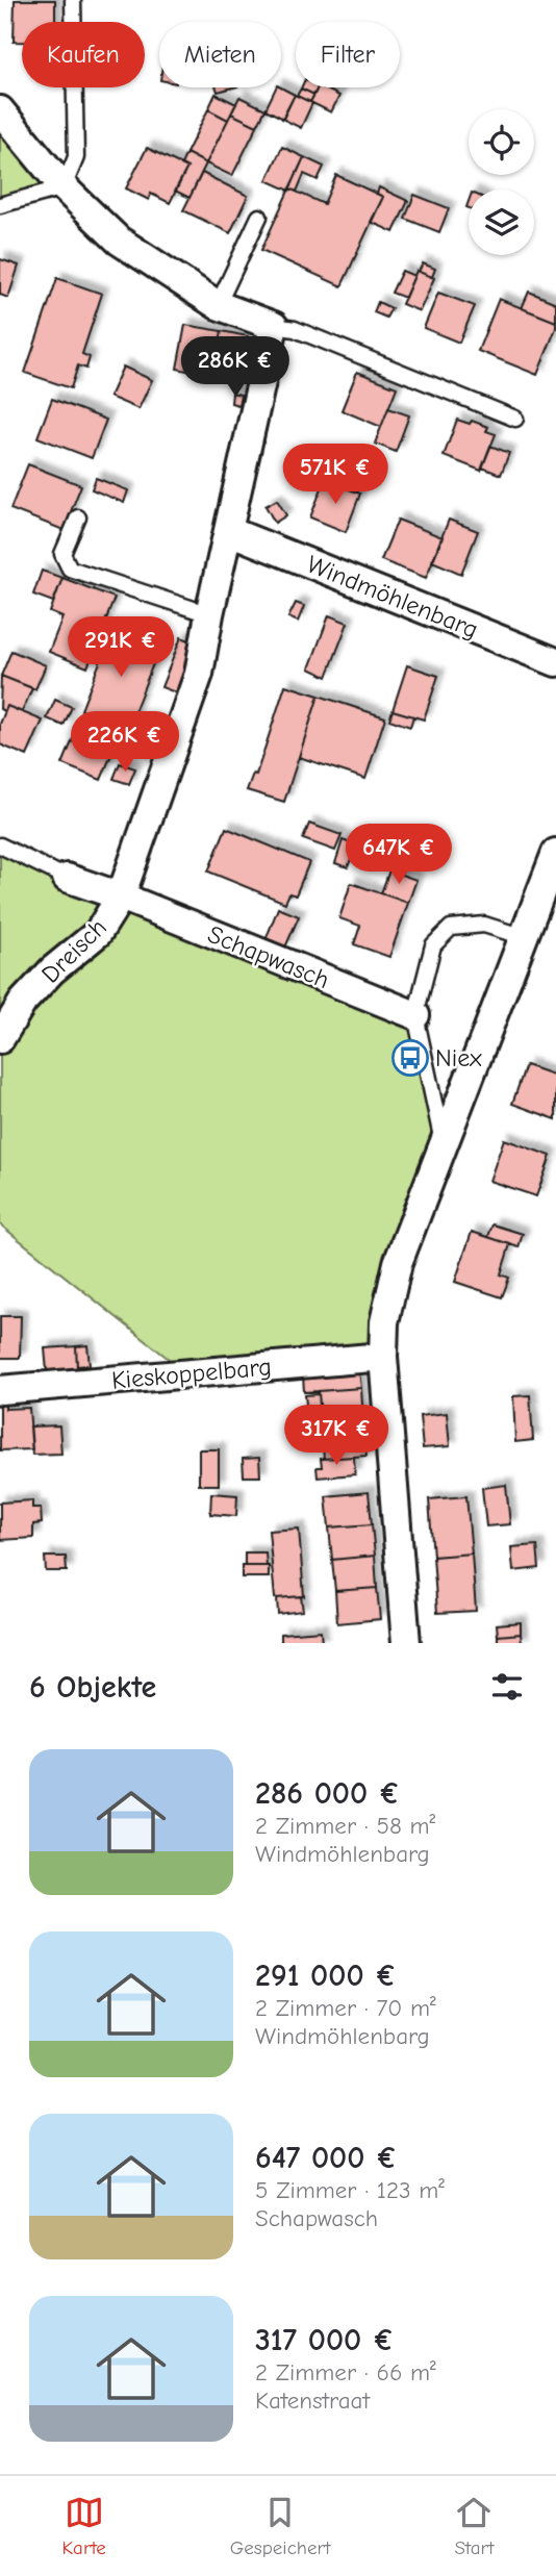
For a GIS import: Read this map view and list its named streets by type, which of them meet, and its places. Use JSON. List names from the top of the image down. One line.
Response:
{"streets":{"street":["Windmöhlenbarg","Dreisch","Schapwasch","Kieskoppelbarg"]},"crossings":[["Dreisch","Schapwasch"]],"places":{"bus stop":["Niex"]},"page":{"chip":["Kaufen","Mieten","Filter"],"price":["286K €","571K €","291K €","226K €","647K €","317K €"],"heading":"6 Objekte","list":[{"name":"286 000 €","note":"2 Zimmer · 58 m² · Windmöhlenbarg"},{"name":"291 000 €","note":"2 Zimmer · 70 m² · Windmöhlenbarg"},{"name":"647 000 €","note":"5 Zimmer · 123 m² · Schapwasch"},{"name":"317 000 €","note":"2 Zimmer · 66 m² · Katenstraat"}],"tabs":["Karte","Gespeichert","Start"]}}
